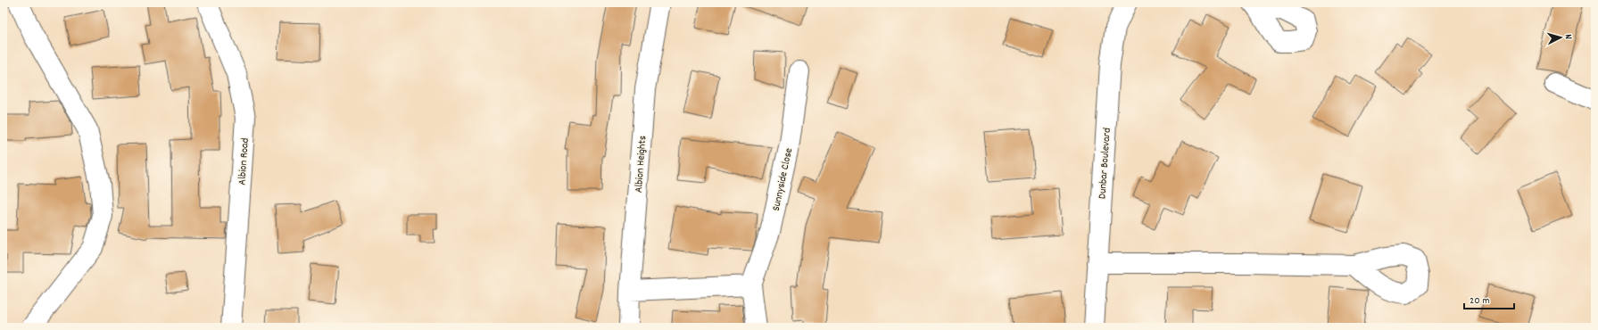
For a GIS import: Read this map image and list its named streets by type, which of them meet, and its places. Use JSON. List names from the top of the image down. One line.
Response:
{"streets":{"street":["Albion Road","Dunbar Boulevard","Albion Heights","Sunnyside Close"]},"scale_bar":"20 m","north":"right"}
